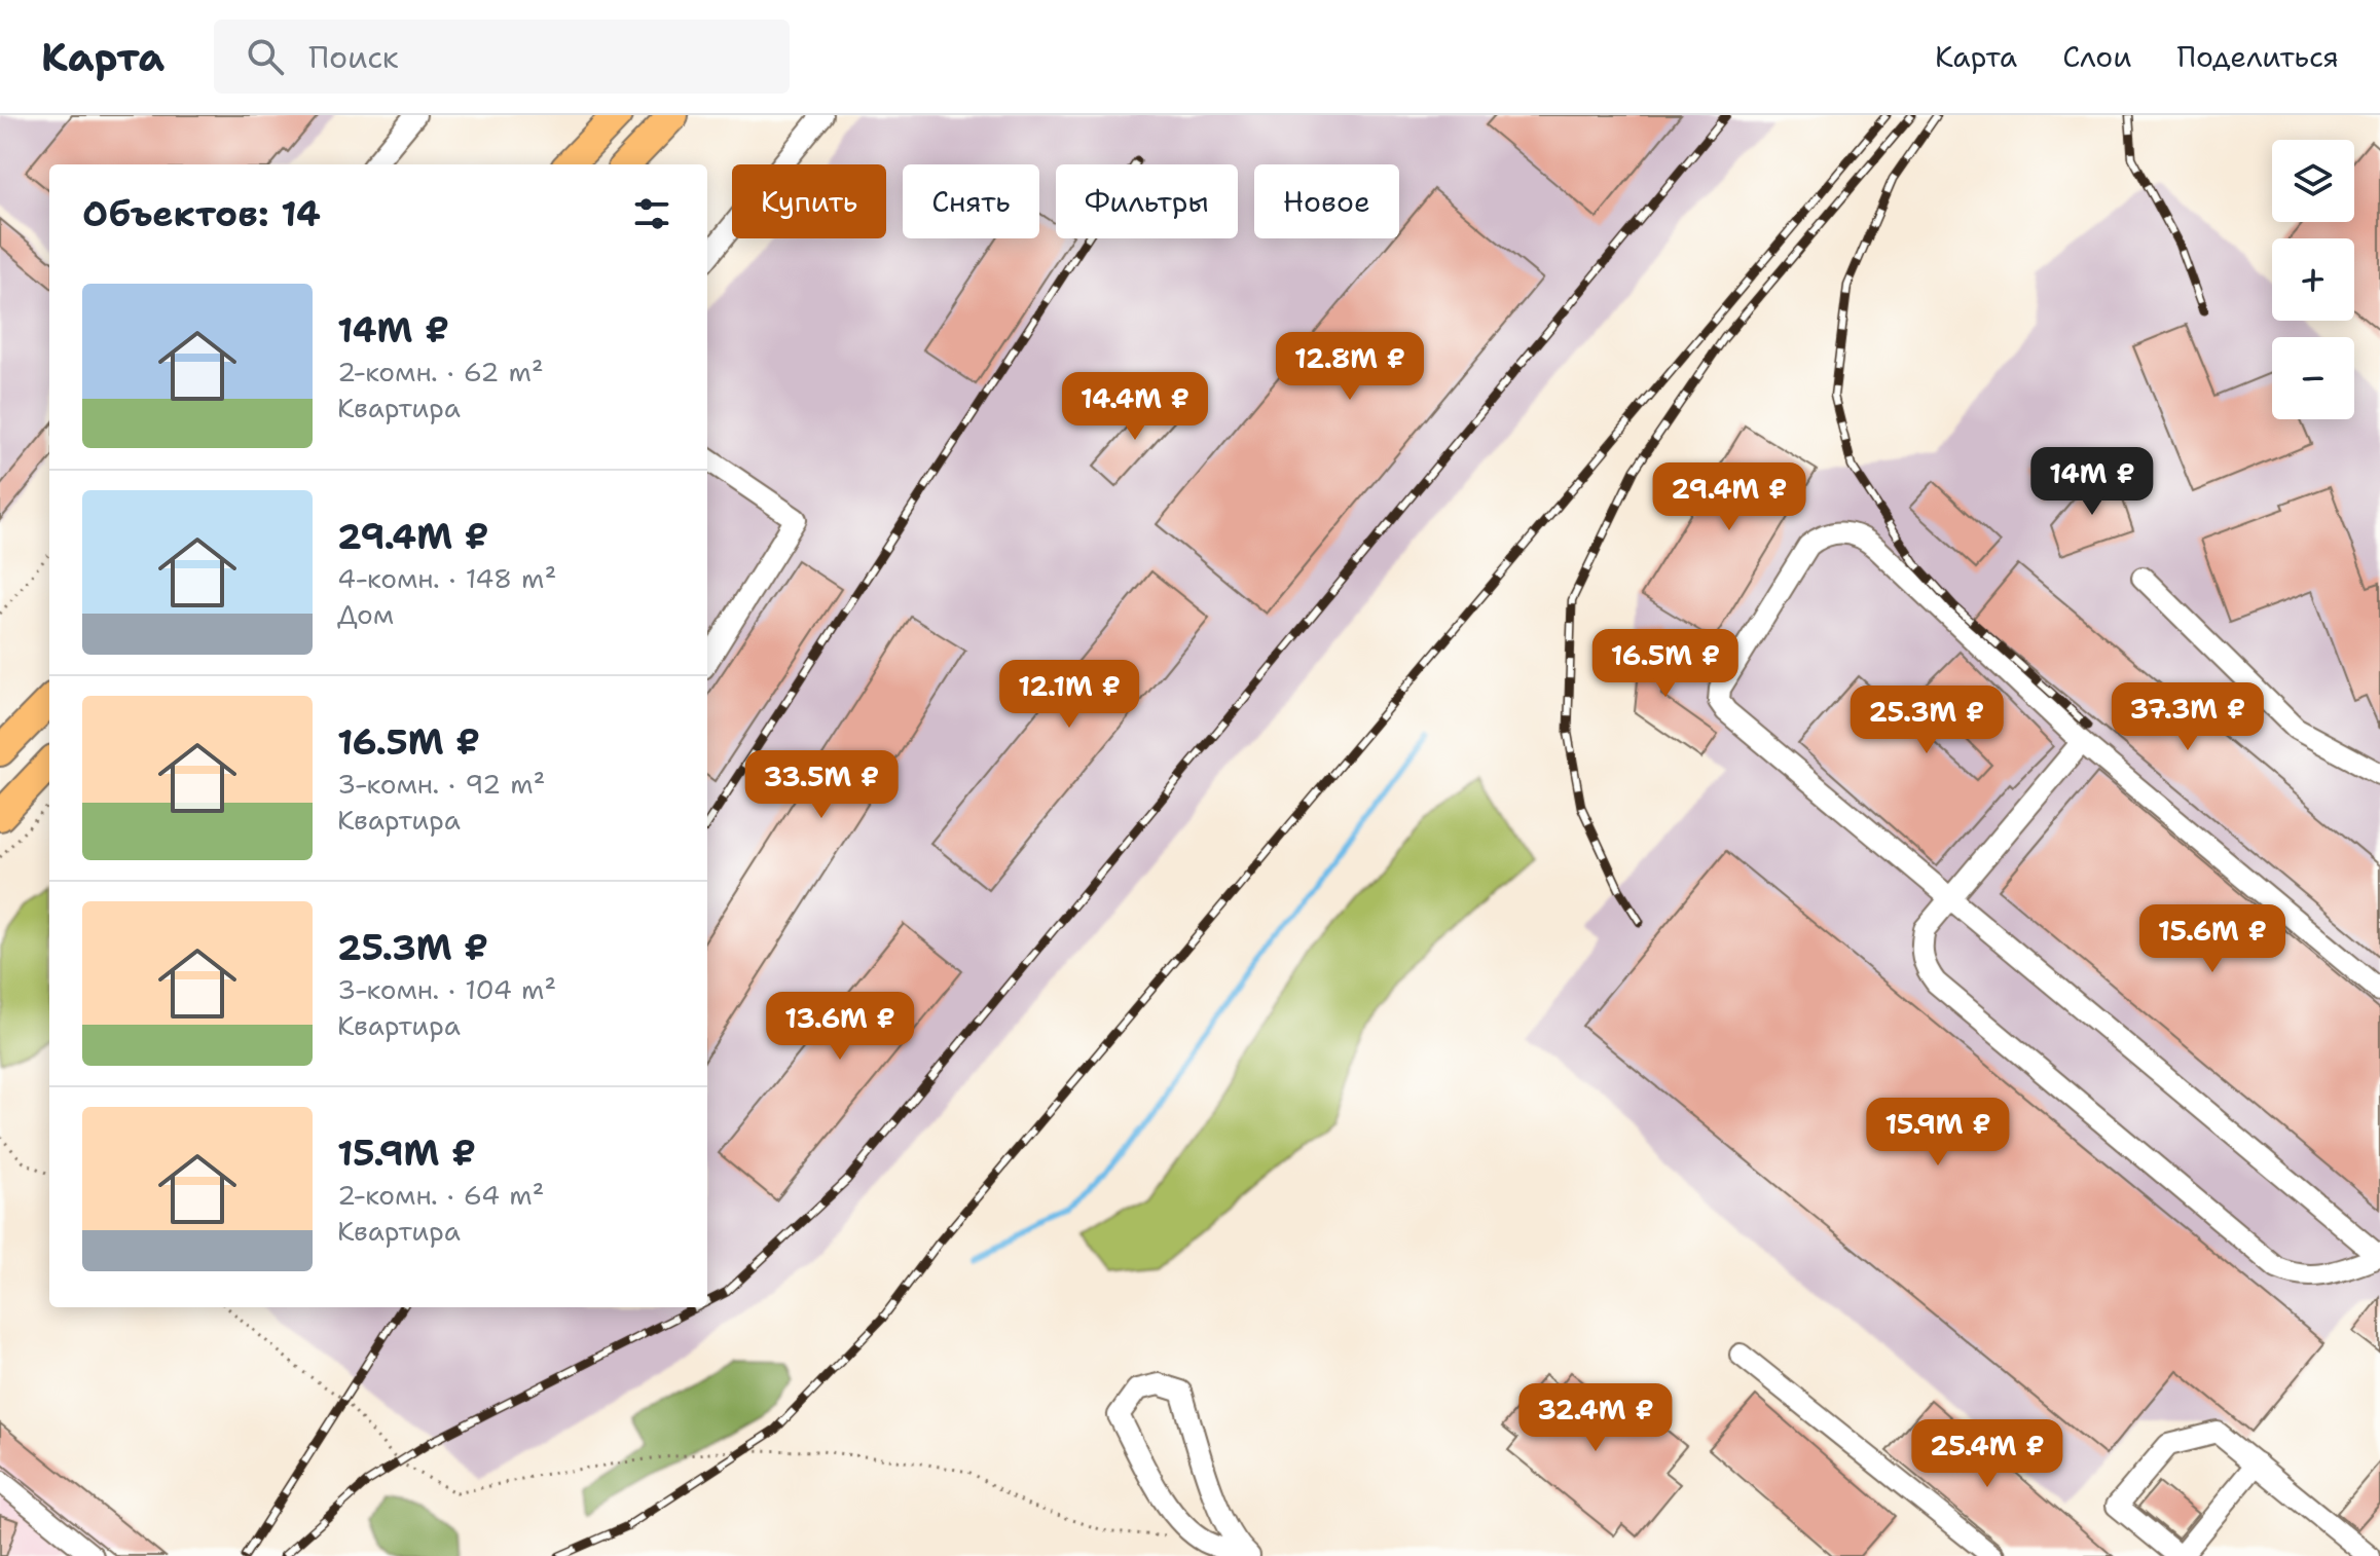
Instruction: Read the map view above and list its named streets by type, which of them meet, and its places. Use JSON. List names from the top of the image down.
{
  "page": {
    "header": "Карта",
    "search": "Поиск",
    "nav": ["Карта", "Слои", "Поделиться"],
    "map_buttons": ["+", "−"],
    "chip": [
      "Купить",
      "Снять",
      "Фильтры",
      "Новое"
    ],
    "heading": "Объектов: 14",
    "list": [
      {
        "name": "14M ₽",
        "note": "2-комн. · 62 m² · Квартира"
      },
      {
        "name": "29.4M ₽",
        "note": "4-комн. · 148 m² · Дом"
      },
      {
        "name": "16.5M ₽",
        "note": "3-комн. · 92 m² · Квартира"
      },
      {
        "name": "25.3M ₽",
        "note": "3-комн. · 104 m² · Квартира"
      },
      {
        "name": "15.9M ₽",
        "note": "2-комн. · 64 m² · Квартира"
      }
    ],
    "price": [
      "12.8M ₽",
      "14.4M ₽",
      "14M ₽",
      "29.4M ₽",
      "16.5M ₽",
      "12.1M ₽",
      "37.3M ₽",
      "25.3M ₽",
      "33.5M ₽",
      "15.6M ₽",
      "13.6M ₽",
      "15.9M ₽",
      "32.4M ₽",
      "25.4M ₽"
    ]
  }
}
